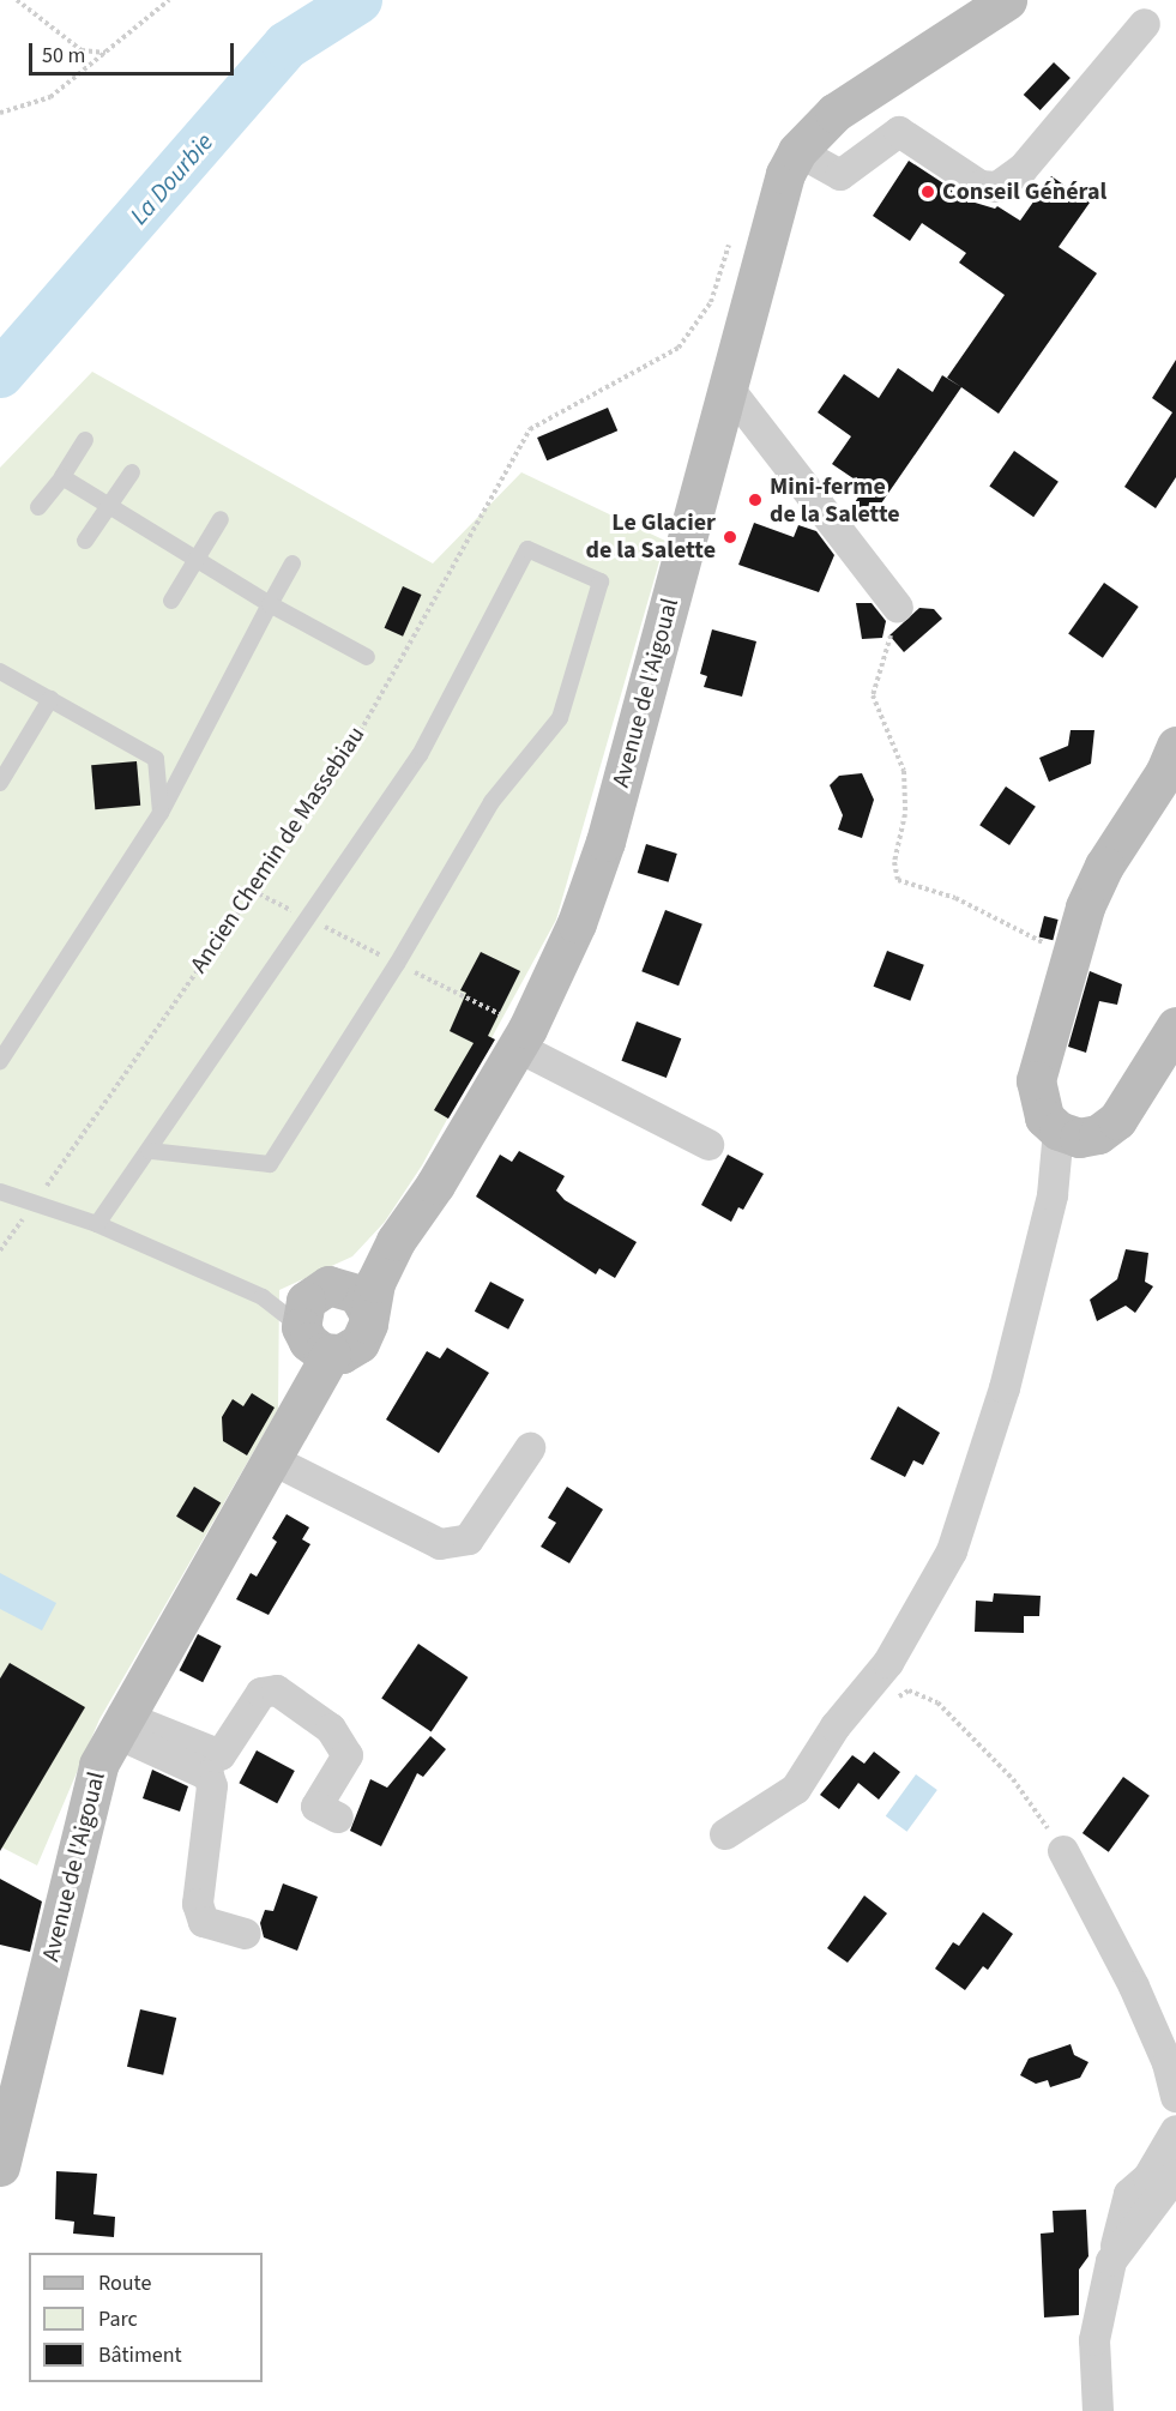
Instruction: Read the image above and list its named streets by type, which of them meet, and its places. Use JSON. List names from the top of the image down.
{
  "streets": {
    "main road": ["Avenue de l'Aigoual"],
    "path": ["Ancien Chemin de Massebiau"]
  },
  "water": ["La Dourbie"],
  "places": ["Conseil Général", "Mini-ferme de la Salette", "Le Glacier de la Salette"],
  "legend": ["Route", "Parc", "Bâtiment"],
  "scale_bar": "50 m"
}
